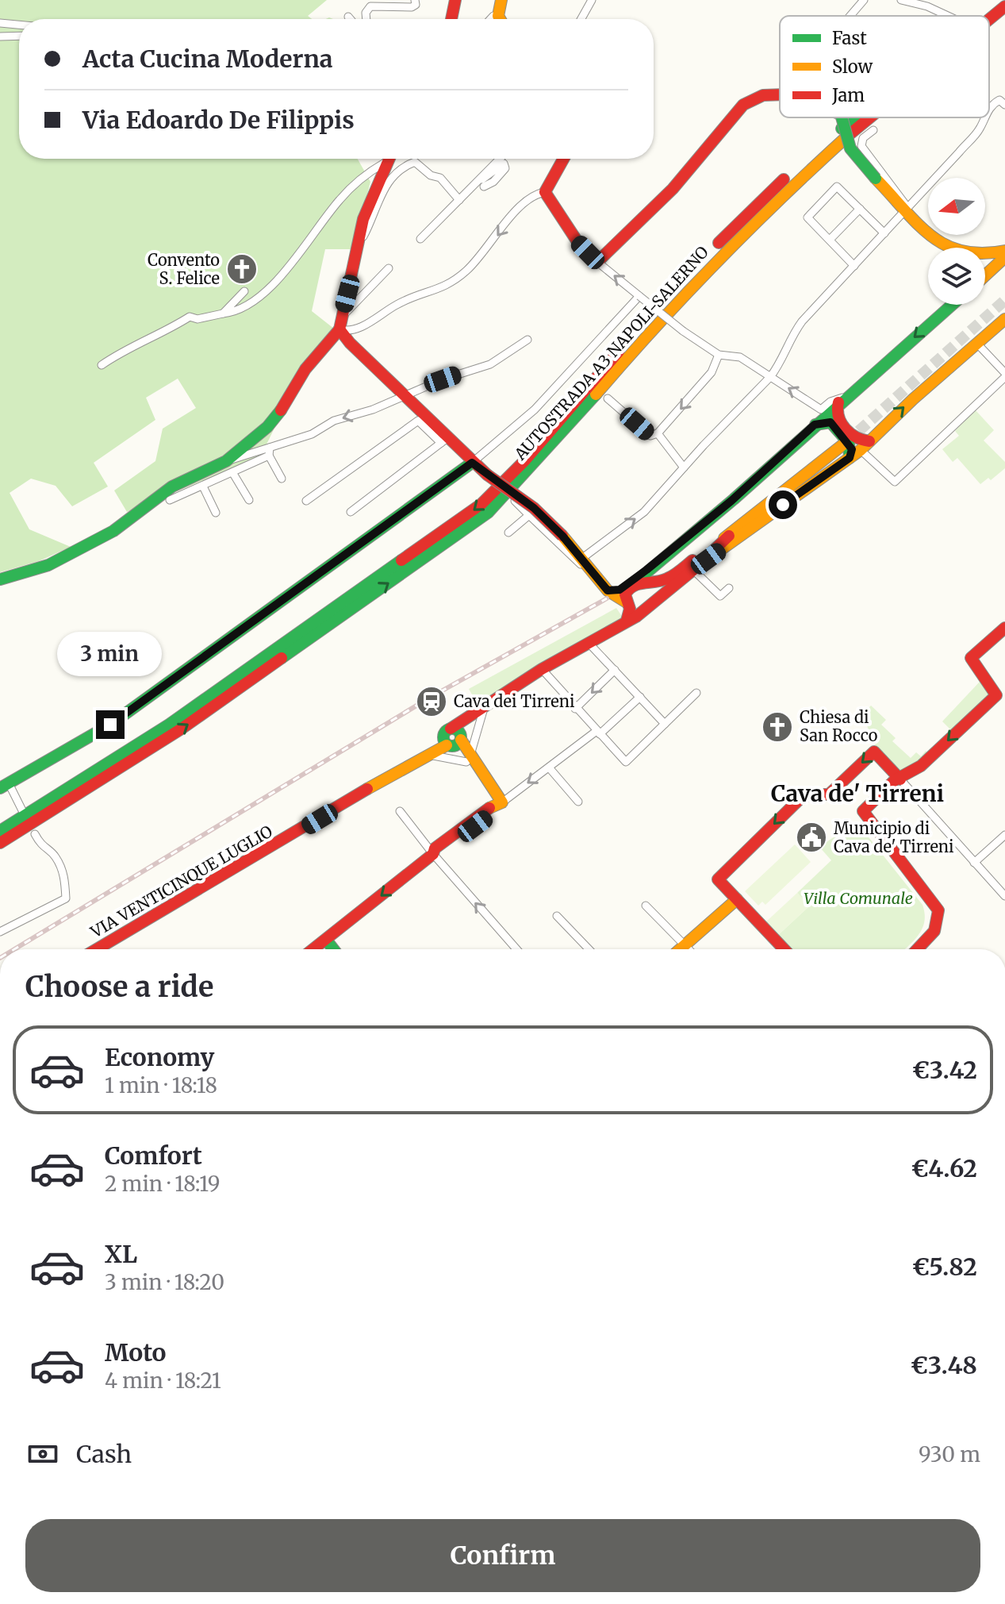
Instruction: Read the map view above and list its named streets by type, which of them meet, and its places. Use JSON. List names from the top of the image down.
{
  "streets": {
    "main road": ["AUTOSTRADA A3 NAPOLI-SALERNO", "VIA VENTICINQUE LUGLIO"]
  },
  "districts": ["Cava de' Tirreni"],
  "parks": ["Villa Comunale"],
  "places": {
    "church": ["Convento S. Felice", "Chiesa di San Rocco"],
    "station": ["Cava dei Tirreni"],
    "public building": ["Municipio di Cava de' Tirreni"]
  },
  "legend": ["Fast", "Slow", "Jam"],
  "north": "left",
  "page": {
    "banner": ["Acta Cucina Moderna", "Via Edoardo De Filippis"],
    "bubble": "3 min",
    "heading": "Choose a ride",
    "list": [
      {
        "name": "Economy",
        "note": "1 min · 18:18",
        "value": "€3.42"
      },
      {
        "name": "Comfort",
        "note": "2 min · 18:19",
        "value": "€4.62"
      },
      {
        "name": "XL",
        "note": "3 min · 18:20",
        "value": "€5.82"
      },
      {
        "name": "Moto",
        "note": "4 min · 18:21",
        "value": "€3.48"
      }
    ],
    "pay": ["Cash", "930 m"],
    "buttons": "Confirm"
  }
}
